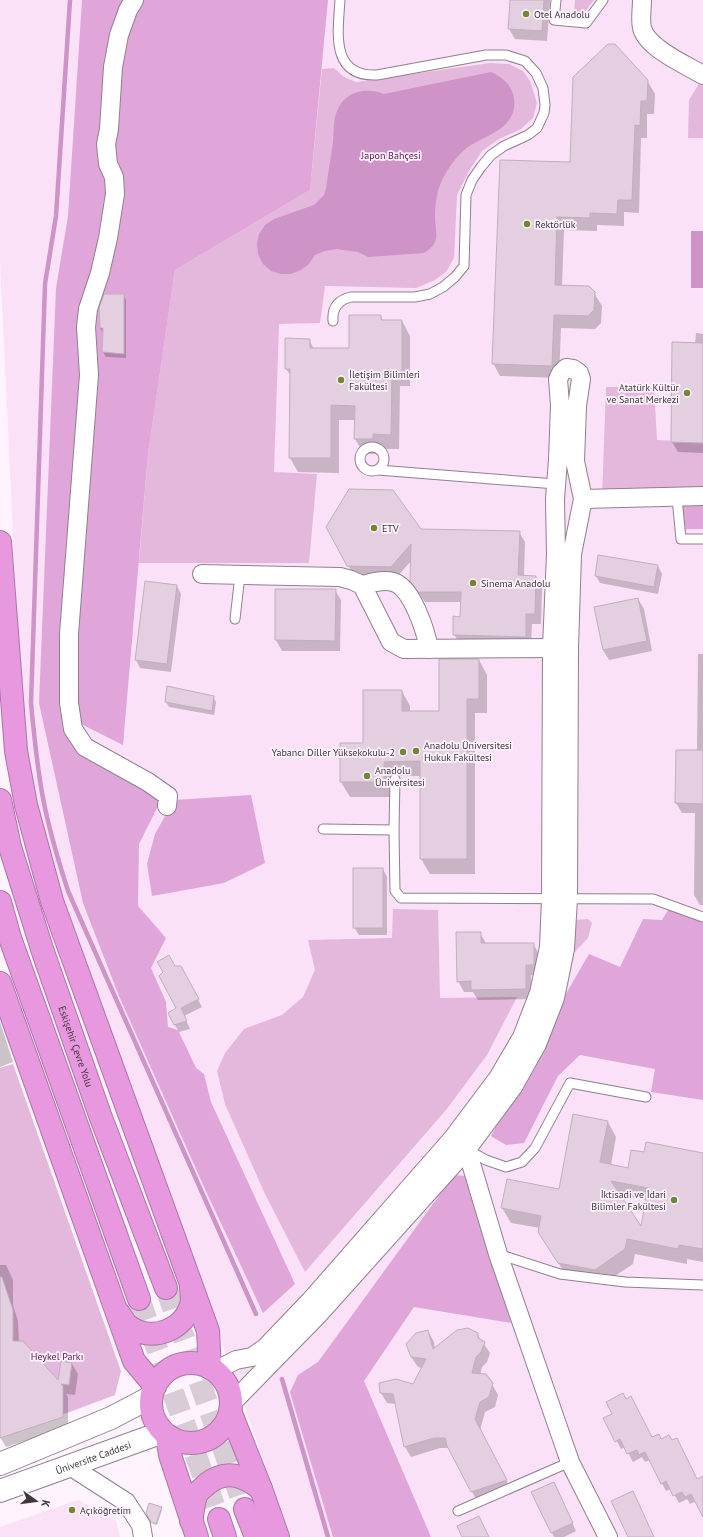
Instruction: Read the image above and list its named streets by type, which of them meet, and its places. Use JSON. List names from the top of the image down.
{
  "streets": {
    "highway": ["Eskişehir Çevre Yolu"],
    "main road": ["Üniversite Caddesi"]
  },
  "parks": ["Japon Bahçesi", "Heykel Parkı"],
  "places": [
    "Otel Anadolu",
    "Rektörlük",
    "İletişim Bilimleri Fakültesi",
    "Atatürk Kültür ve Sanat Merkezi",
    "ETV",
    "Sinema Anadolu",
    "Anadolu Üniversitesi Hukuk Fakültesi",
    "Yabancı Diller Yüksekokulu-2",
    "Anadolu Üniversitesi",
    "İktisadi ve İdari Bilimler Fakültesi",
    "Açıköğretim"
  ],
  "north": "right"
}
